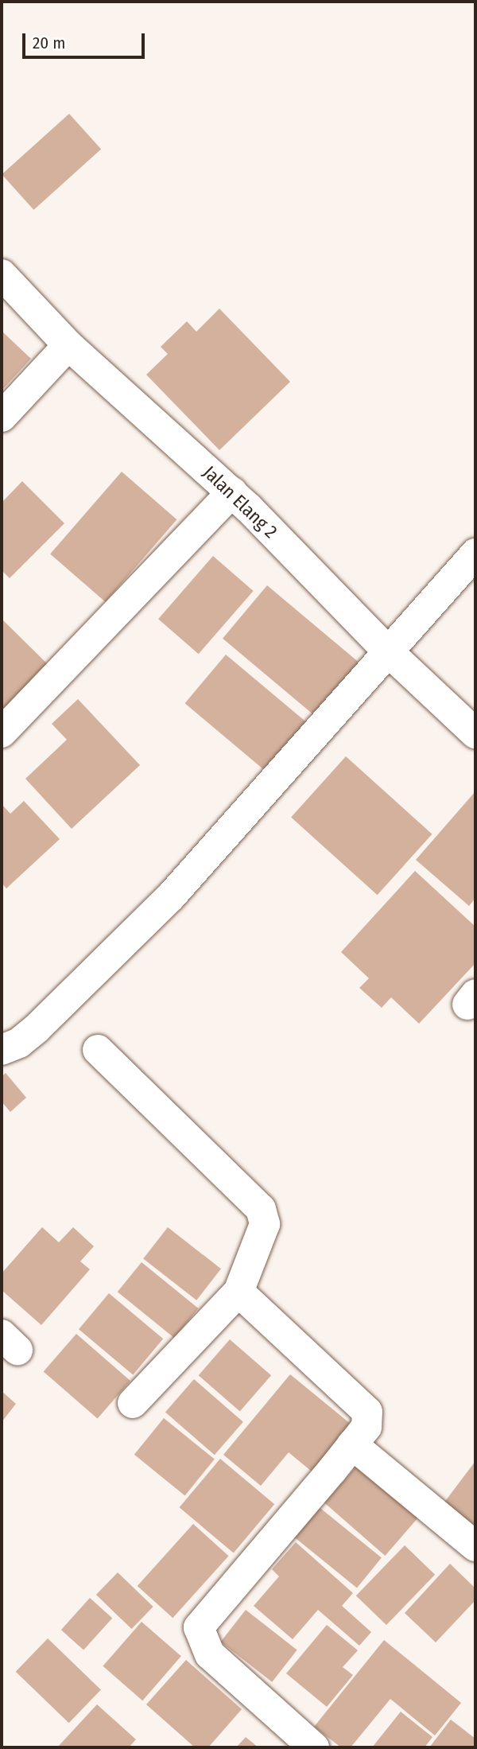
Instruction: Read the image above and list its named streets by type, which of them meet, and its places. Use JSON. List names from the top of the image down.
{
  "streets": {
    "street": ["Jalan Elang 2"]
  },
  "scale_bar": "20 m"
}
